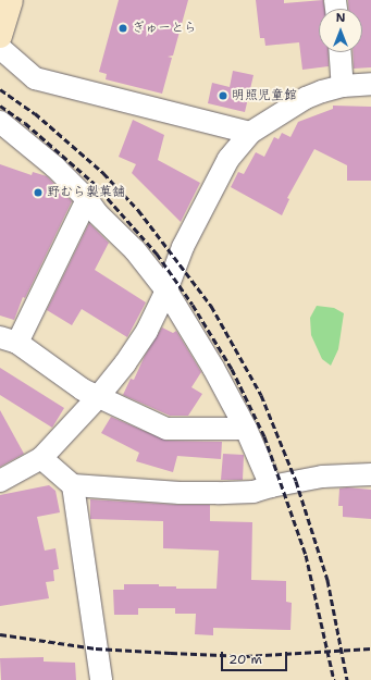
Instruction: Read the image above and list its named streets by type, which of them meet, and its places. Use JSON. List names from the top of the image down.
{
  "places": ["ぎゅーとら", "明照児童館", "野むら製菓舗"],
  "scale_bar": "20 m",
  "north": "top"
}
